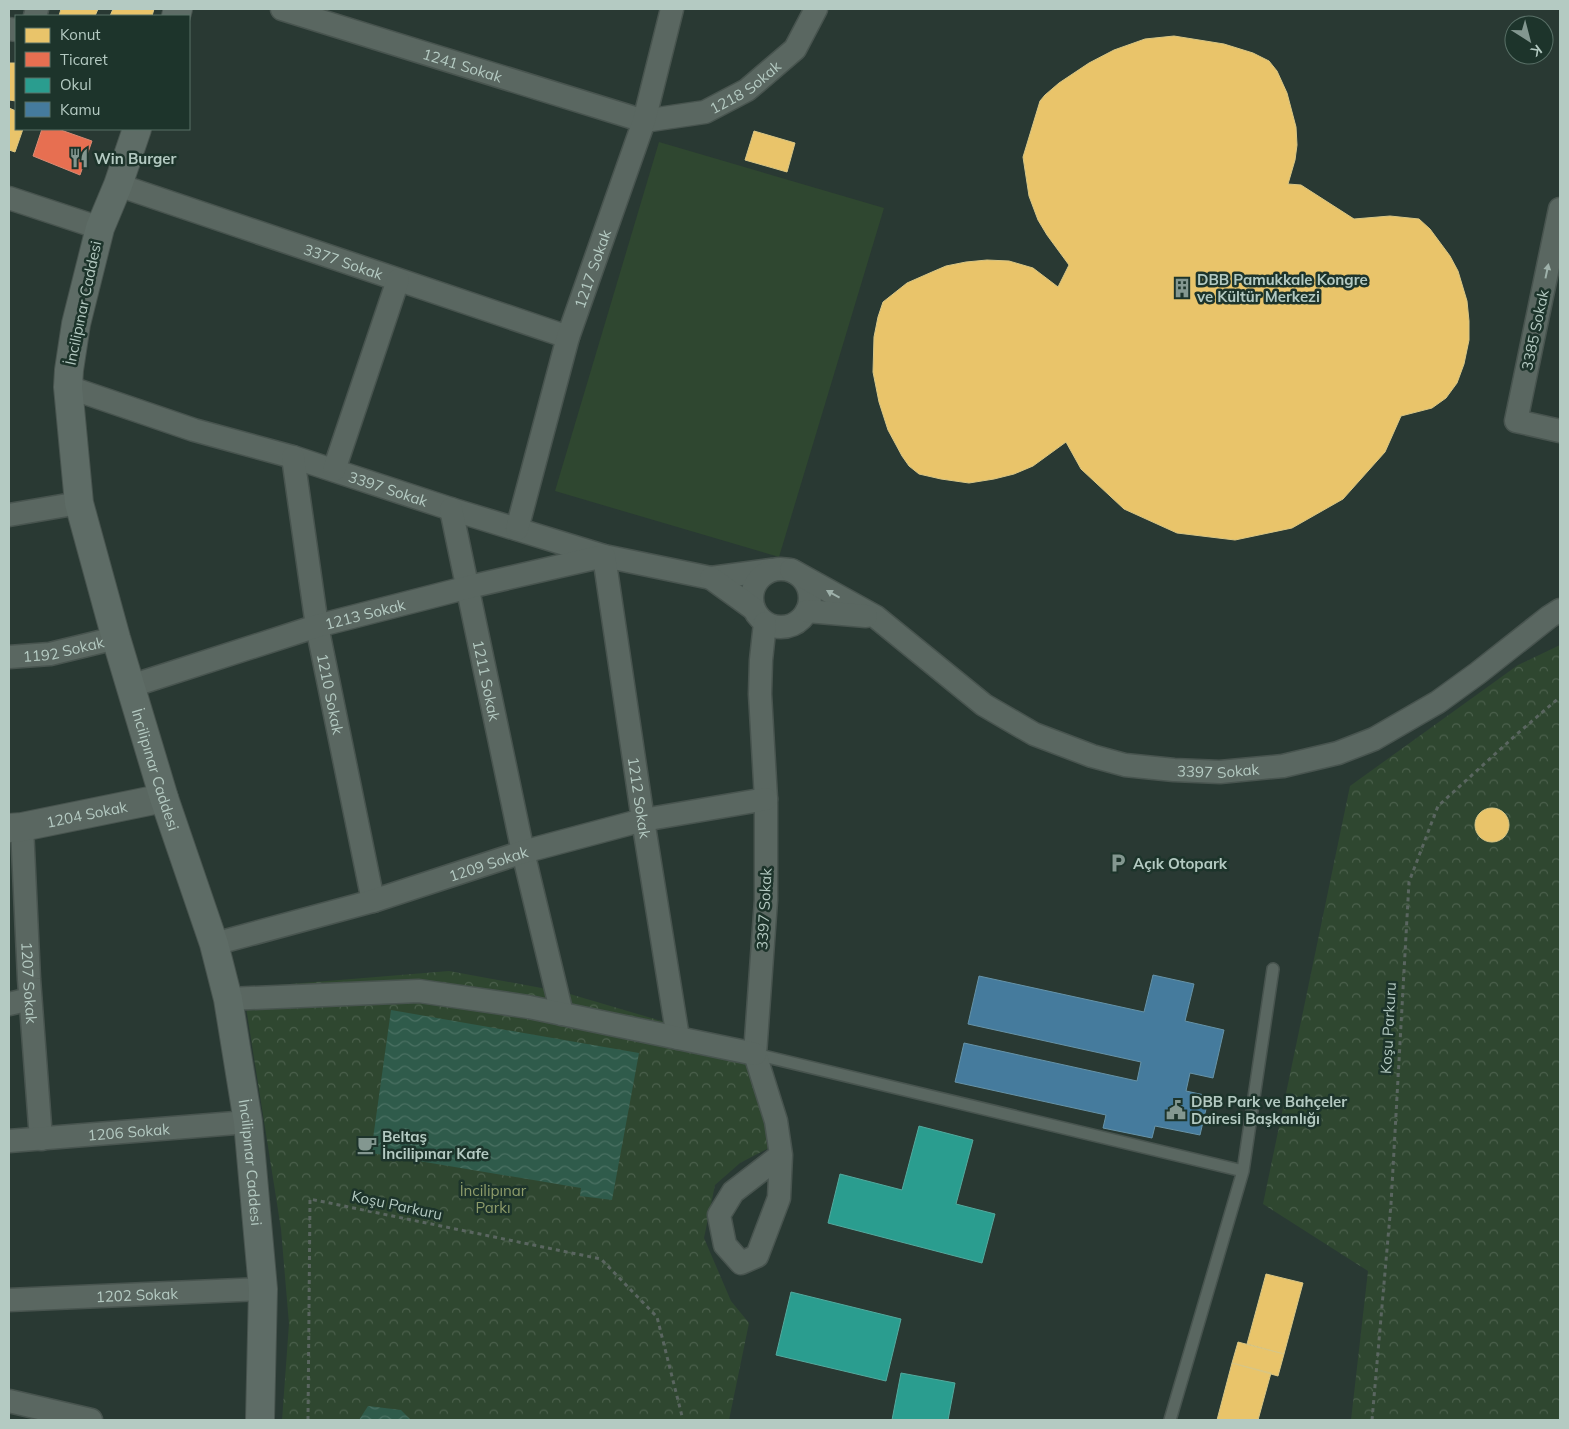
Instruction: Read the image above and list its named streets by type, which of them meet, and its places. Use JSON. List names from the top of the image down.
{
  "streets": {
    "main road": ["İncilipınar Caddesi"],
    "street": [
      "1241 Sokak",
      "1218 Sokak",
      "3377 Sokak",
      "1217 Sokak",
      "3385 Sokak",
      "3397 Sokak",
      "1213 Sokak",
      "1192 Sokak",
      "1211 Sokak",
      "1210 Sokak",
      "1212 Sokak",
      "1204 Sokak",
      "1209 Sokak",
      "1207 Sokak",
      "1206 Sokak",
      "1202 Sokak"
    ],
    "path": ["Koşu Parkuru"]
  },
  "crossings": [
    ["1241 Sokak", "1218 Sokak"],
    ["1241 Sokak", "1217 Sokak"],
    ["1218 Sokak", "1217 Sokak"],
    ["3377 Sokak", "1217 Sokak"],
    ["3377 Sokak", "İncilipınar Caddesi"],
    ["1217 Sokak", "3397 Sokak"],
    ["İncilipınar Caddesi", "3397 Sokak"],
    ["İncilipınar Caddesi", "1213 Sokak"],
    ["İncilipınar Caddesi", "1192 Sokak"],
    ["İncilipınar Caddesi", "1204 Sokak"],
    ["İncilipınar Caddesi", "1209 Sokak"],
    ["İncilipınar Caddesi", "1206 Sokak"],
    ["İncilipınar Caddesi", "1202 Sokak"],
    ["3397 Sokak", "1213 Sokak"],
    ["3397 Sokak", "1211 Sokak"],
    ["3397 Sokak", "1210 Sokak"],
    ["3397 Sokak", "1212 Sokak"],
    ["3397 Sokak", "1209 Sokak"],
    ["1213 Sokak", "1211 Sokak"],
    ["1213 Sokak", "1210 Sokak"],
    ["1213 Sokak", "1212 Sokak"],
    ["1211 Sokak", "1209 Sokak"],
    ["1210 Sokak", "1209 Sokak"],
    ["1212 Sokak", "1209 Sokak"],
    ["1204 Sokak", "1207 Sokak"],
    ["1207 Sokak", "1206 Sokak"]
  ],
  "one_way": ["3385 Sokak"],
  "parks": ["İncilipınar Parkı"],
  "places": {
    "restaurant": ["Win Burger"],
    "building": ["DBB Pamukkale Kongre ve Kültür Merkezi"],
    "parking": ["Açık Otopark"],
    "public building": ["DBB Park ve Bahçeler Dairesi Başkanlığı"],
    "cafe": ["Beltaş İncilipınar Kafe"]
  },
  "legend": [
    "Konut",
    "Ticaret",
    "Okul",
    "Kamu"
  ],
  "north": "bottom right"
}
